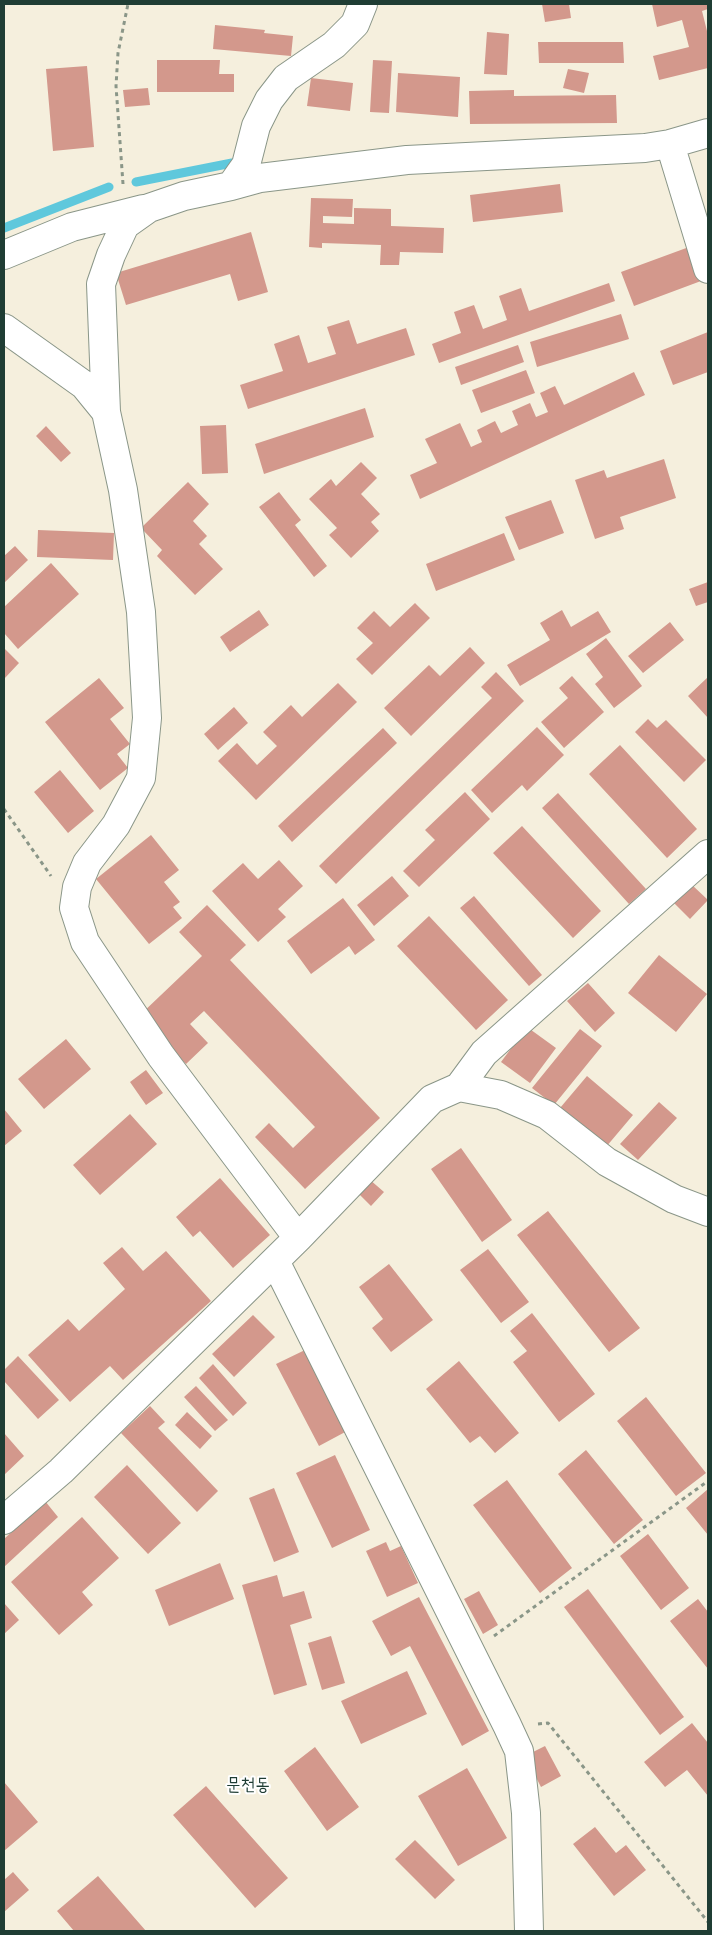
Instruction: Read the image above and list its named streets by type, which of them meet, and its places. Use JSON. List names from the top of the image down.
{
  "districts": ["문천동"]
}
